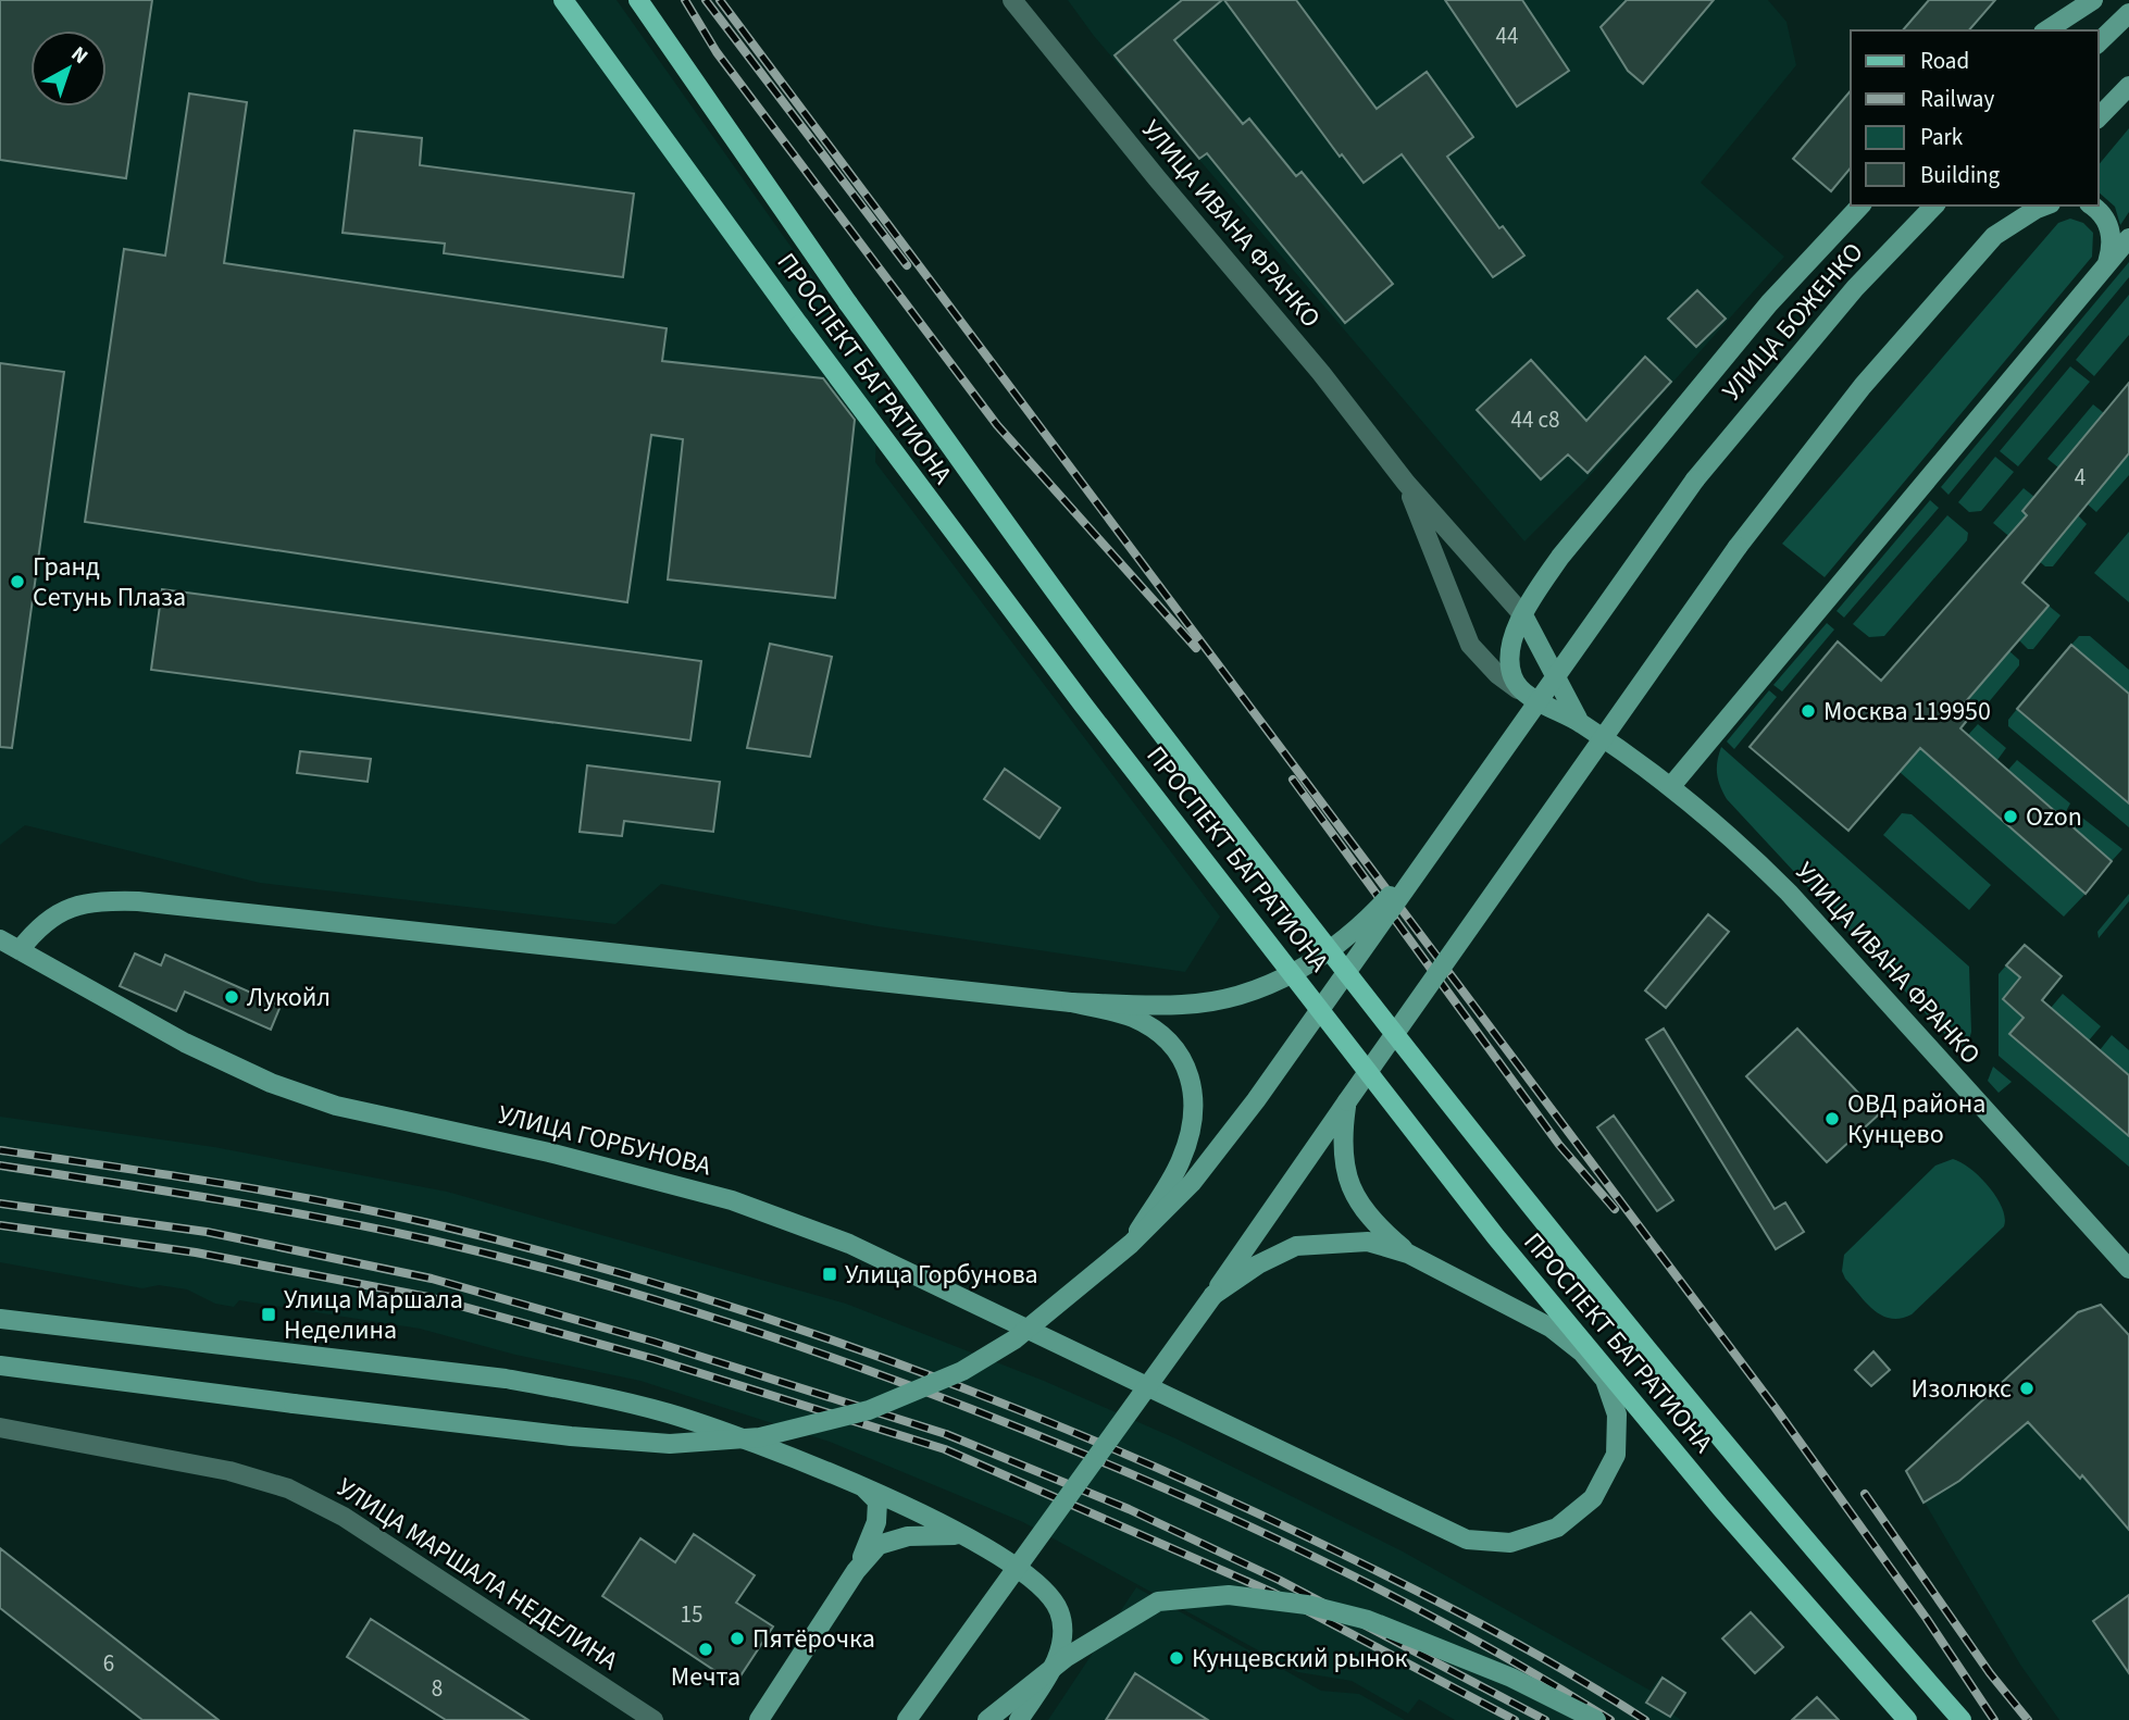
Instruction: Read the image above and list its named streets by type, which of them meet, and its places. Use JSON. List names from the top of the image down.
{
  "streets": {
    "main road": ["ПРОСПЕКТ БАГРАТИОНА"],
    "street": [
      "УЛИЦА ИВАНА ФРАНКО",
      "УЛИЦА БОЖЕНКО",
      "УЛИЦА ГОРБУНОВА",
      "УЛИЦА МАРШАЛА НЕДЕЛИНА"
    ]
  },
  "places": {
    "other": [
      "Гранд Сетунь Плаза",
      "Москва 119950",
      "Ozon",
      "Лукойл",
      "ОВД района Кунцево",
      "Изолюкс",
      "Пятёрочка",
      "Мечта",
      "Кунцевский рынок"
    ],
    "transit": ["Улица Горбунова", "Улица Маршала Неделина"]
  },
  "house_numbers": [
    "44",
    "44 с8",
    "4",
    "15",
    "6",
    "8"
  ],
  "legend": [
    "Road",
    "Railway",
    "Park",
    "Building"
  ],
  "north": "top right"
}
